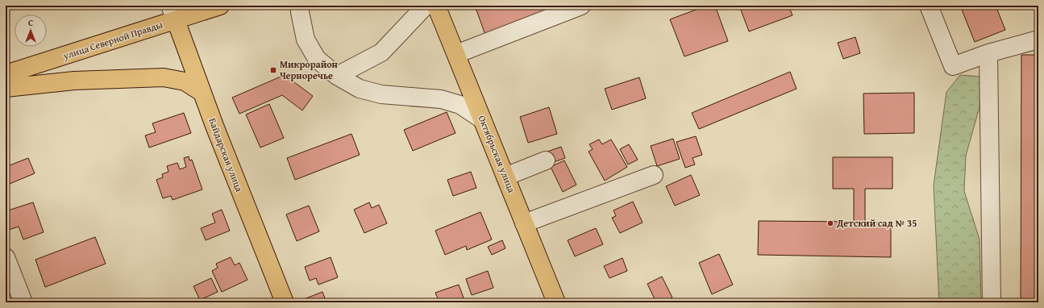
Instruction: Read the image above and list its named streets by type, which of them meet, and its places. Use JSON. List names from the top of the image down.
{
  "streets": {
    "highway": ["улица Северной Правды", "Октябрьская улица", "Байдарская улица"]
  },
  "crossings": [
    ["улица Северной Правды", "Байдарская улица"]
  ],
  "places": {
    "transit": ["Микрорайон Черноречье"],
    "other": ["Детский сад № 35"]
  },
  "north": "top"
}
